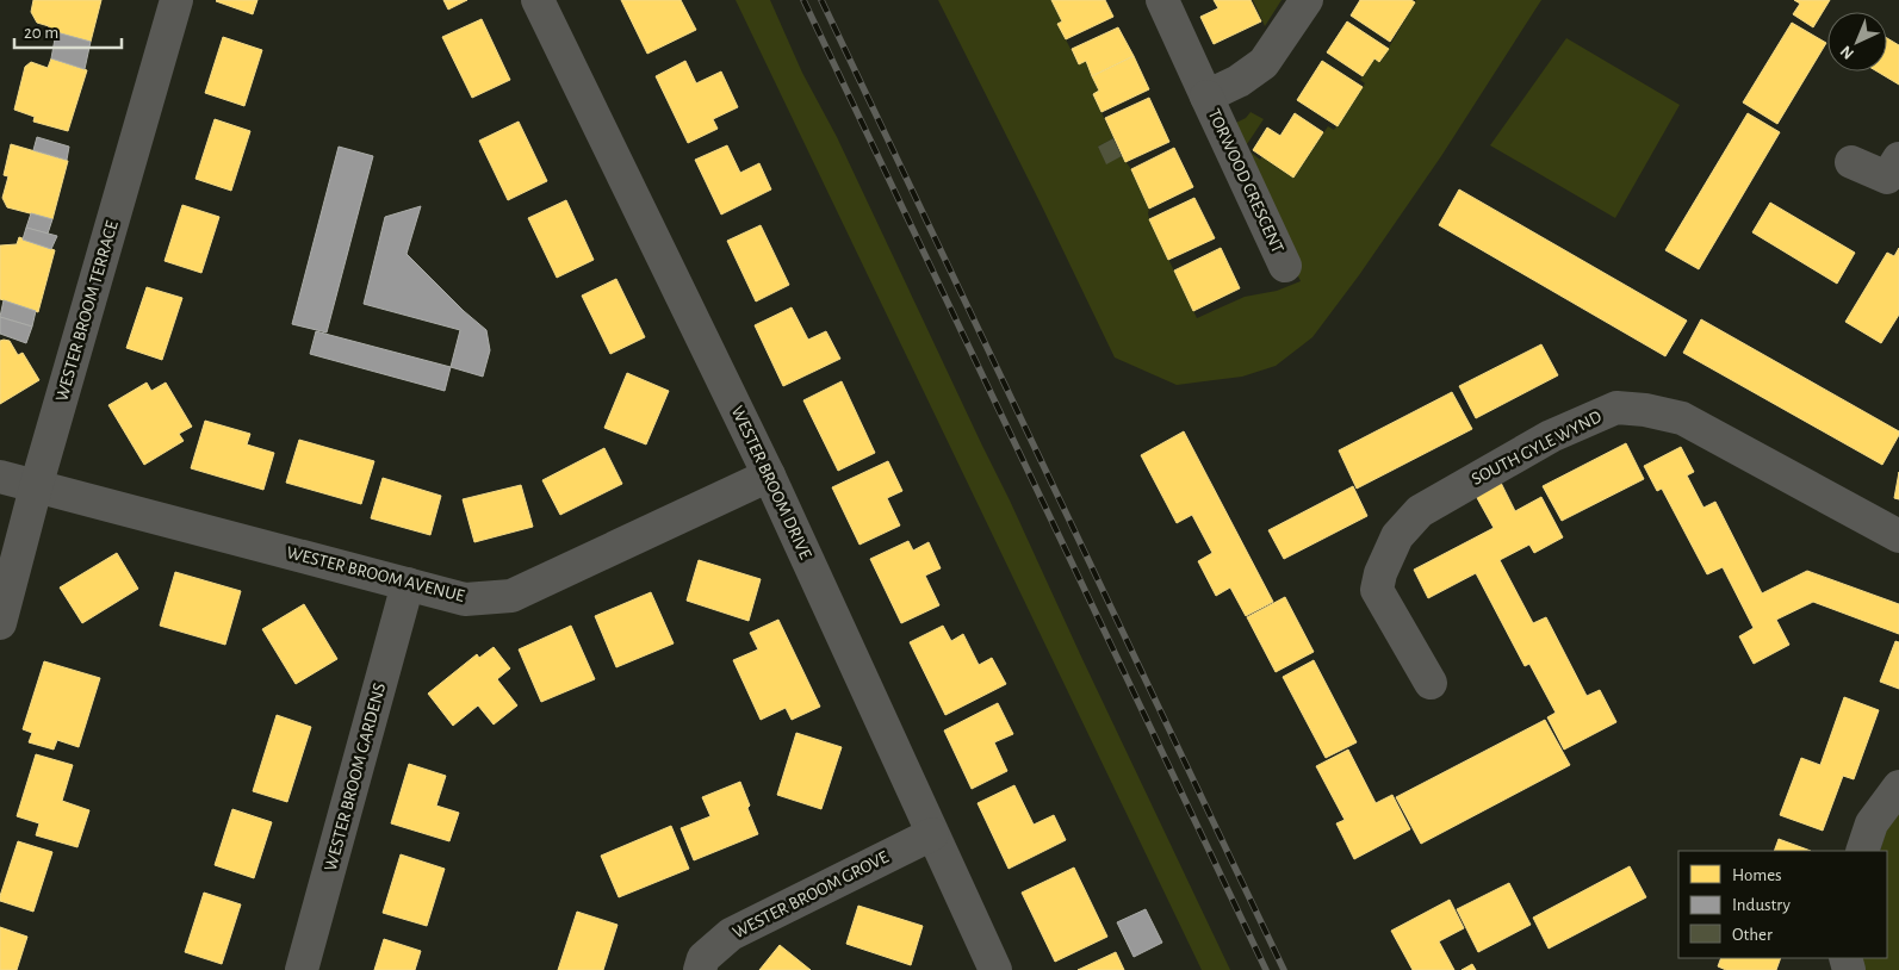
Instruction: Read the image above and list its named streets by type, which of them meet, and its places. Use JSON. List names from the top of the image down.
{
  "streets": {
    "street": [
      "TORWOOD CRESCENT",
      "WESTER BROOM TERRACE",
      "SOUTH GYLE WYND",
      "WESTER BROOM DRIVE",
      "WESTER BROOM AVENUE",
      "WESTER BROOM GARDENS",
      "WESTER BROOM GROVE"
    ]
  },
  "crossings": [
    ["WESTER BROOM TERRACE", "WESTER BROOM AVENUE"],
    ["WESTER BROOM DRIVE", "WESTER BROOM AVENUE"],
    ["WESTER BROOM DRIVE", "WESTER BROOM GROVE"],
    ["WESTER BROOM AVENUE", "WESTER BROOM GARDENS"]
  ],
  "legend": ["Homes", "Industry", "Other"],
  "scale_bar": "20 m",
  "north": "bottom left"
}
